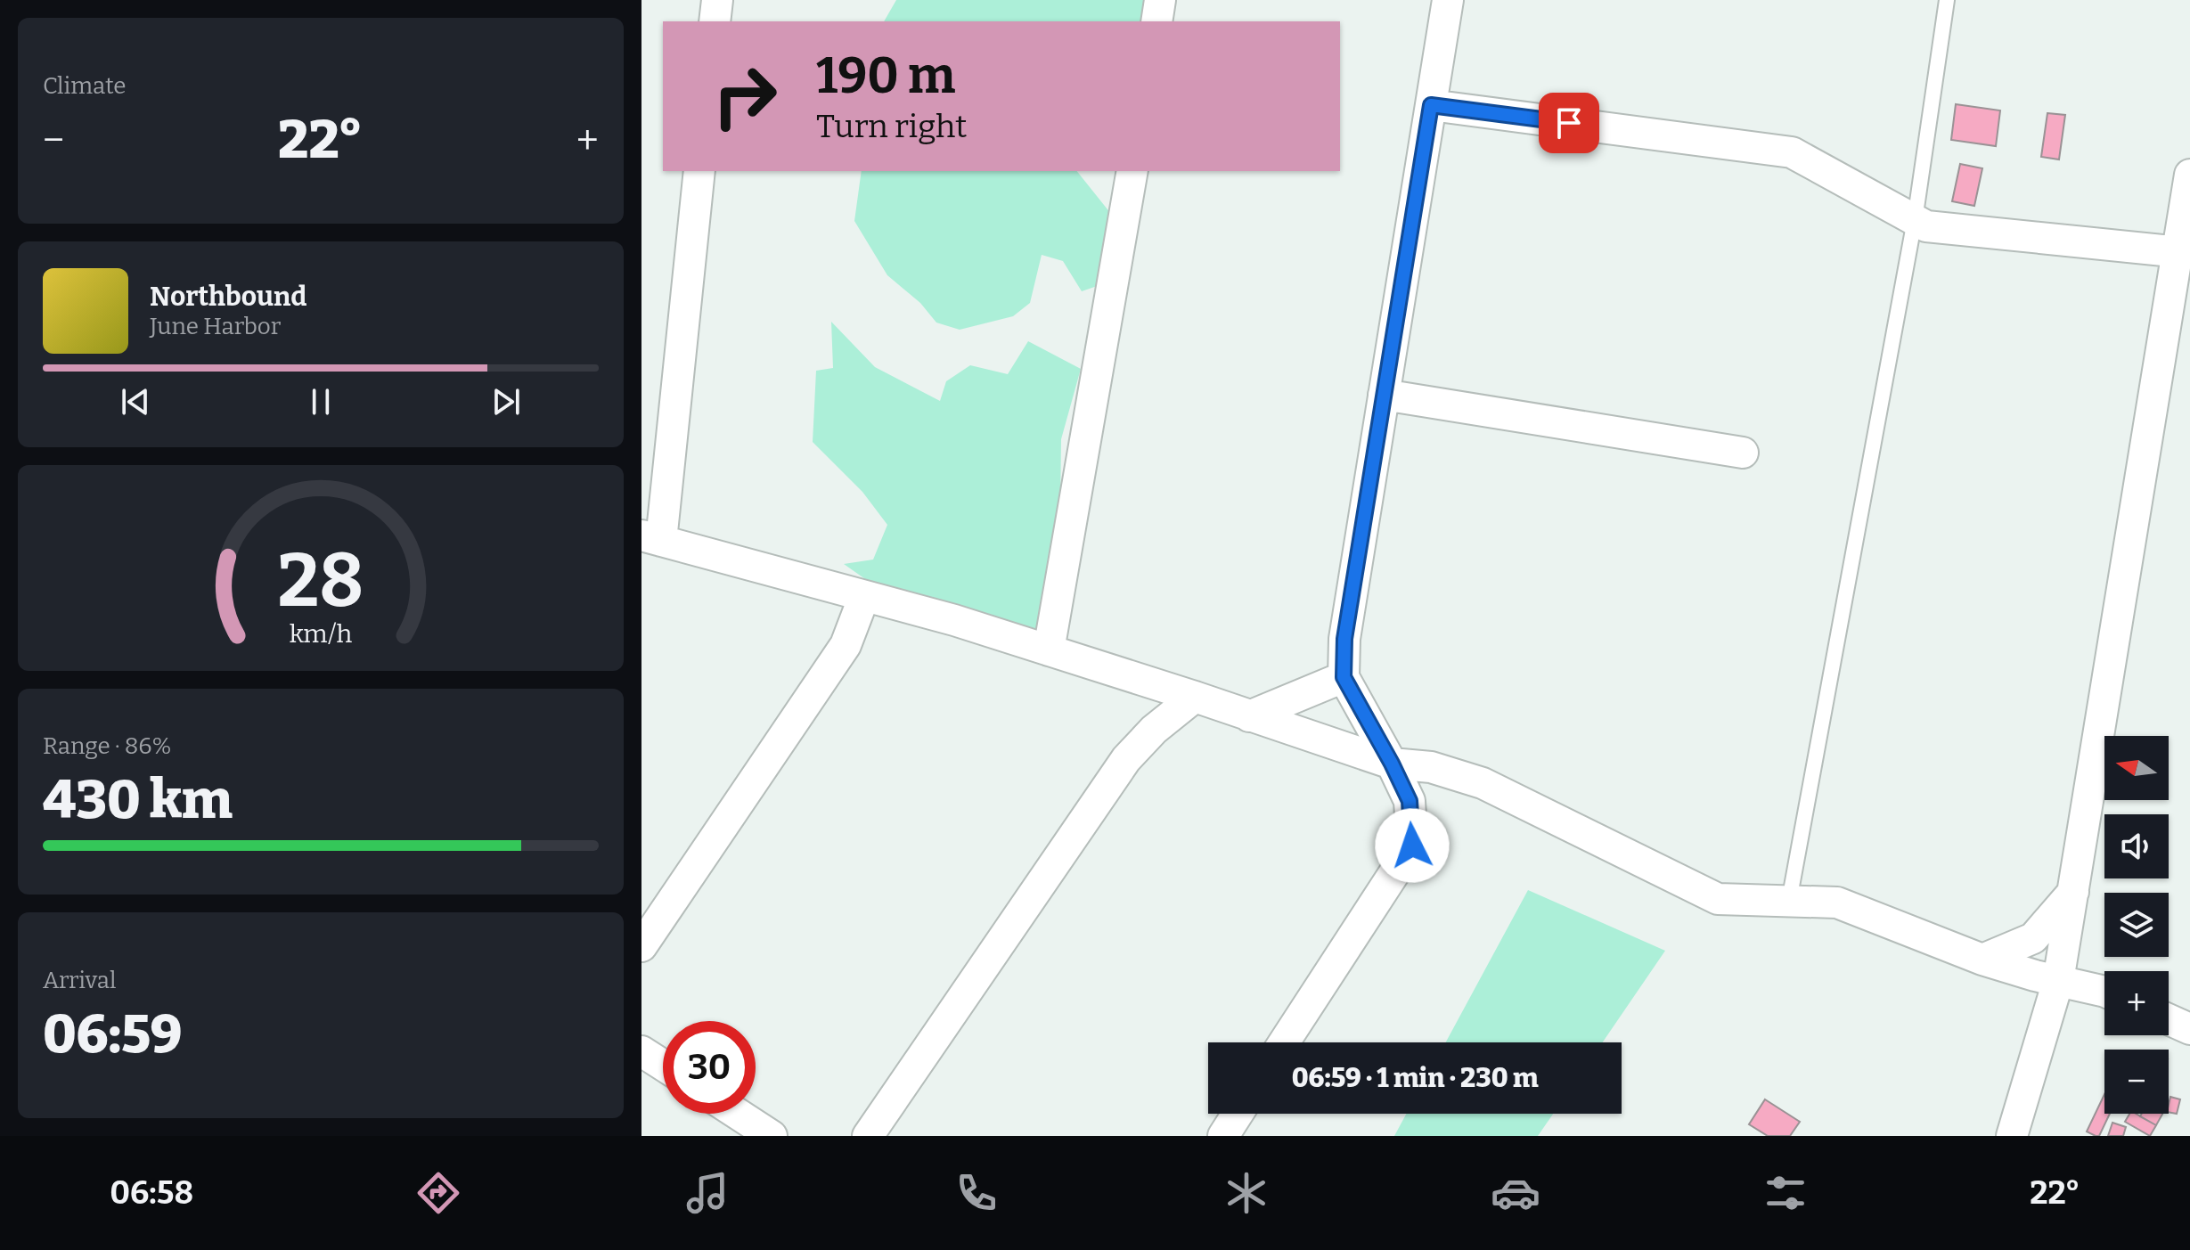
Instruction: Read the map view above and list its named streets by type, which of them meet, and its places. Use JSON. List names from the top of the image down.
{
  "north": "left",
  "page": {
    "tile": [
      "Climate",
      ["Range · 86%", "430 km"],
      ["Arrival", "06:59"]
    ],
    "turn": ["190 m", "Turn right"],
    "heat": ["−", "22°", "+"],
    "song": ["Northbound", "June Harbor"],
    "map_buttons": ["+", "−"],
    "limit": "30",
    "trip": "06:59 · 1 min · 230 m",
    "tabs": ["06:58", "22°"],
    "gauge": ["28", "km/h"]
  }
}
